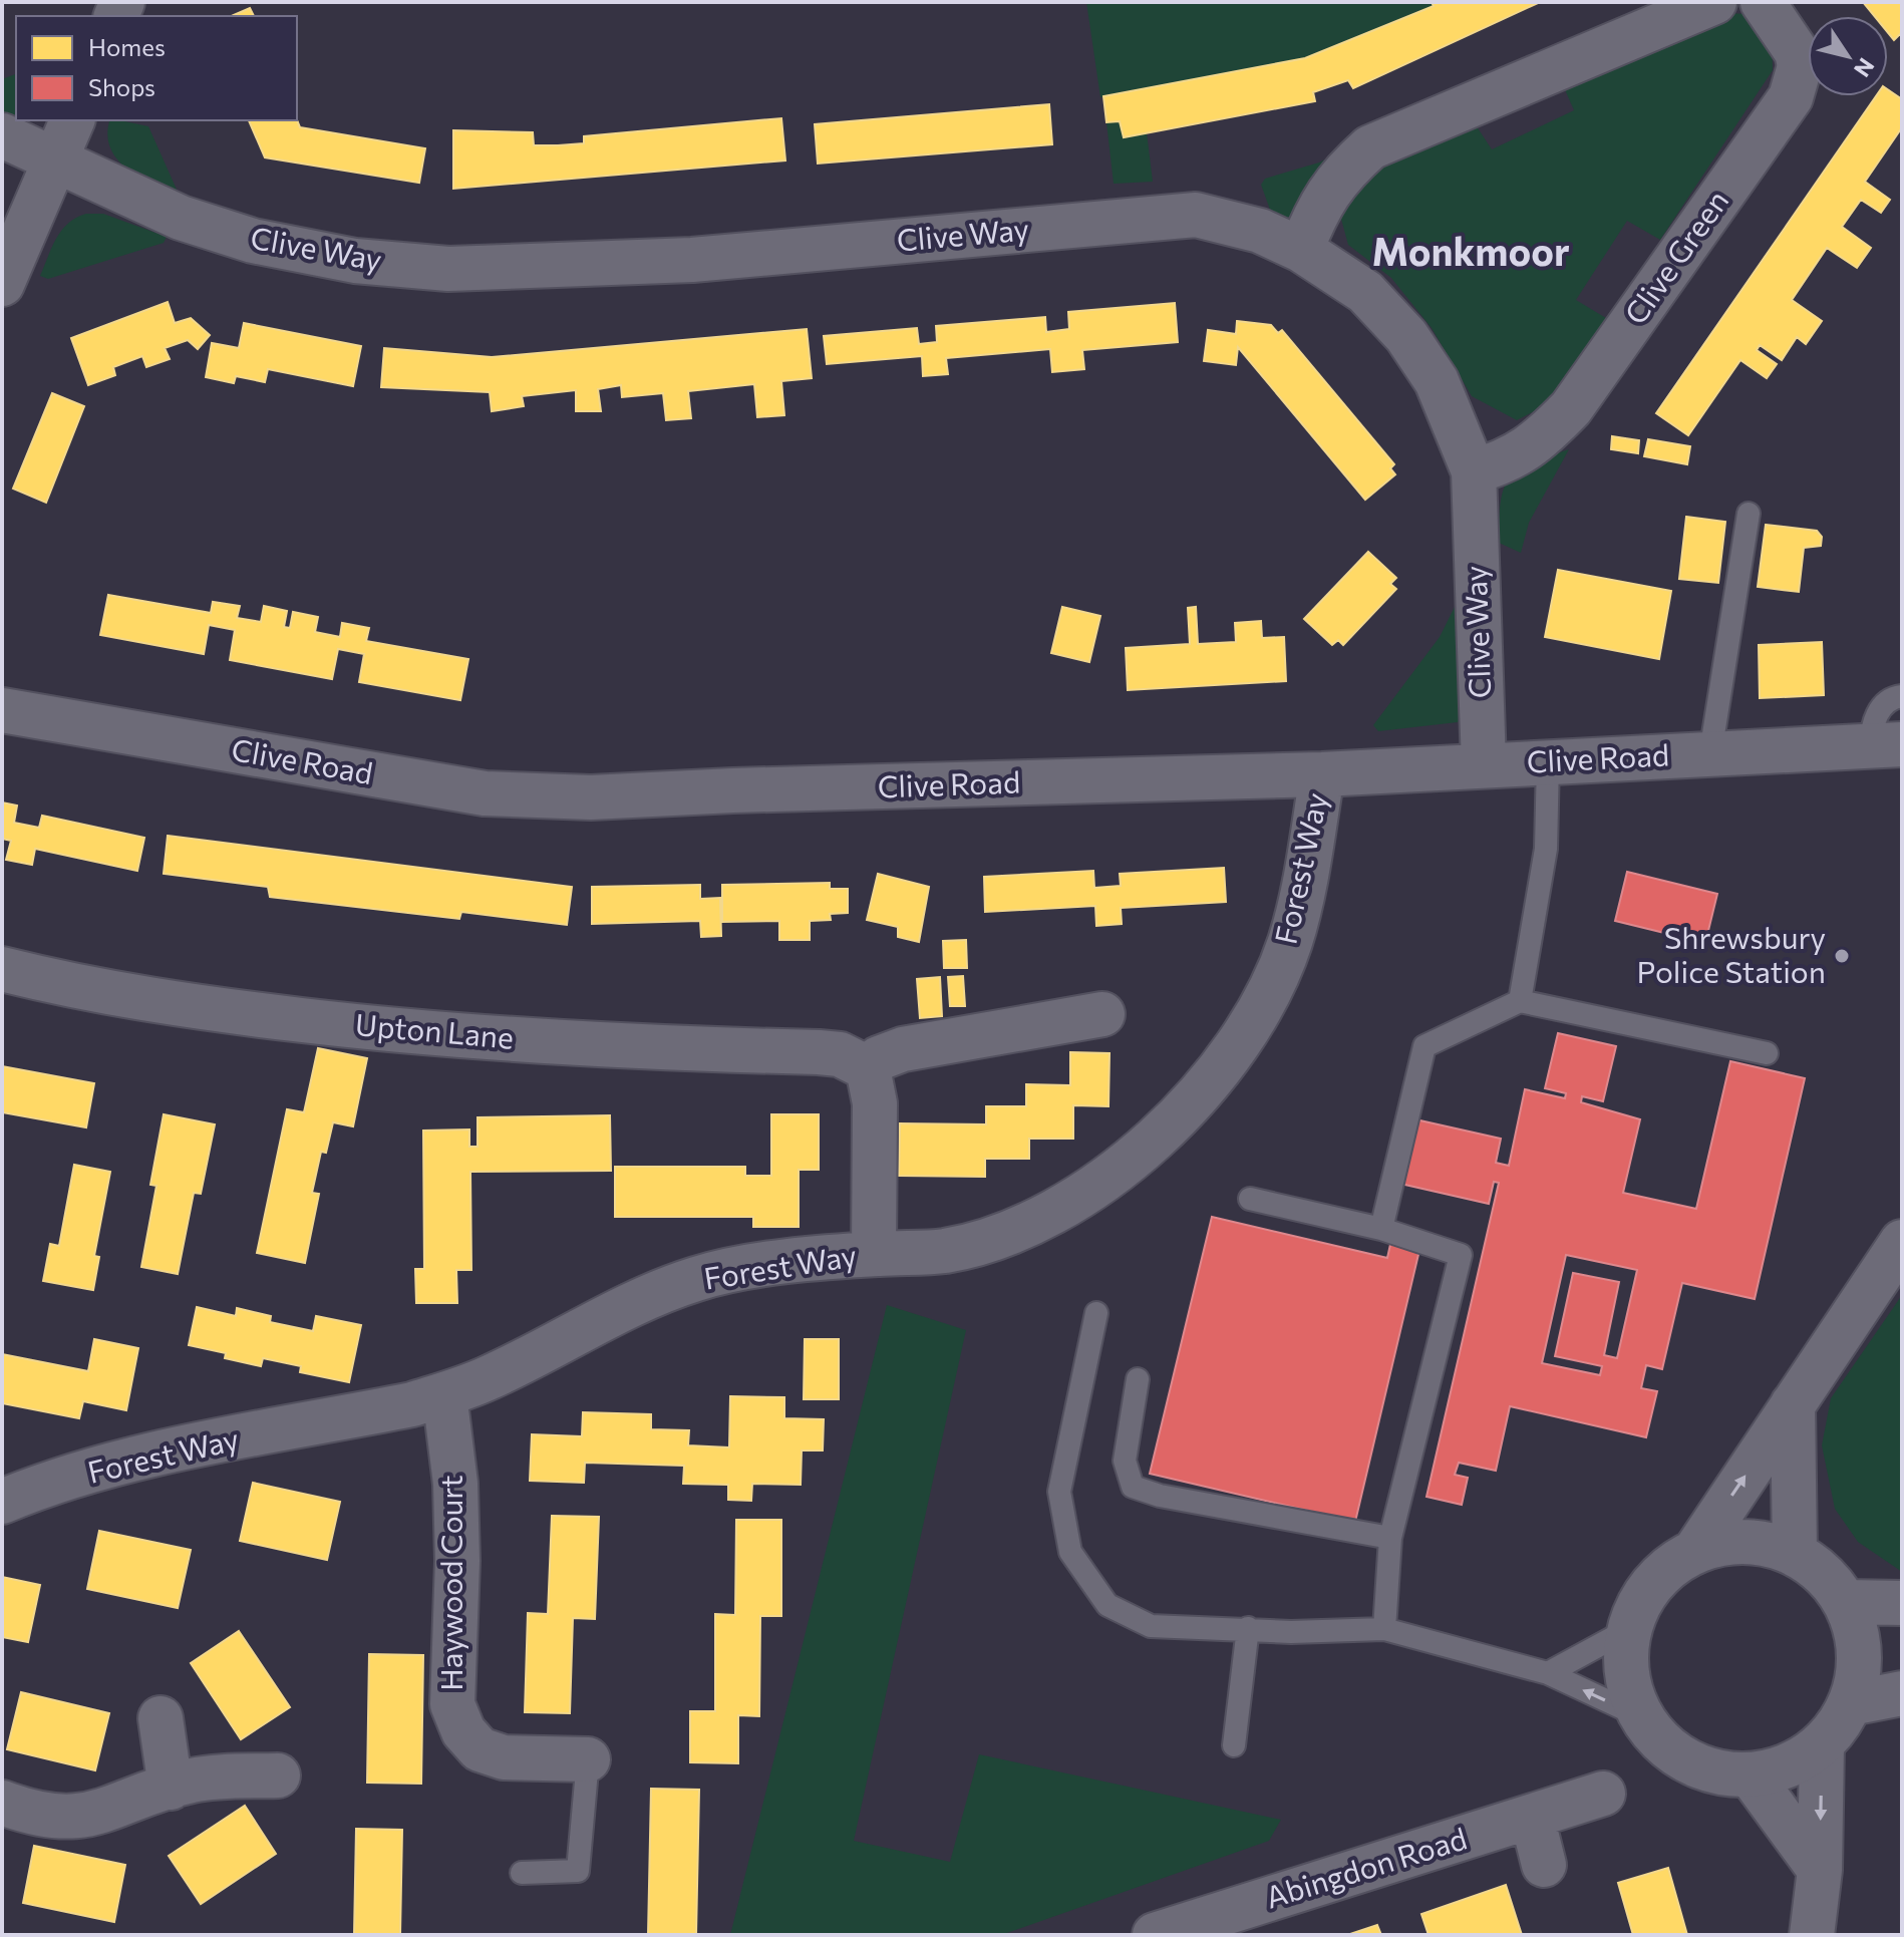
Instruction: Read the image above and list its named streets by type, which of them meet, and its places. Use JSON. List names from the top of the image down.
{
  "streets": {
    "street": [
      "Clive Way",
      "Clive Green",
      "Clive Road",
      "Forest Way",
      "Upton Lane",
      "Haywood Court",
      "Abingdon Road"
    ]
  },
  "crossings": [
    ["Clive Way", "Clive Green"],
    ["Clive Way", "Clive Road"],
    ["Clive Road", "Forest Way"],
    ["Forest Way", "Haywood Court"]
  ],
  "districts": ["Monkmoor"],
  "places": ["Shrewsbury Police Station"],
  "legend": ["Homes", "Shops"],
  "north": "bottom right"
}
